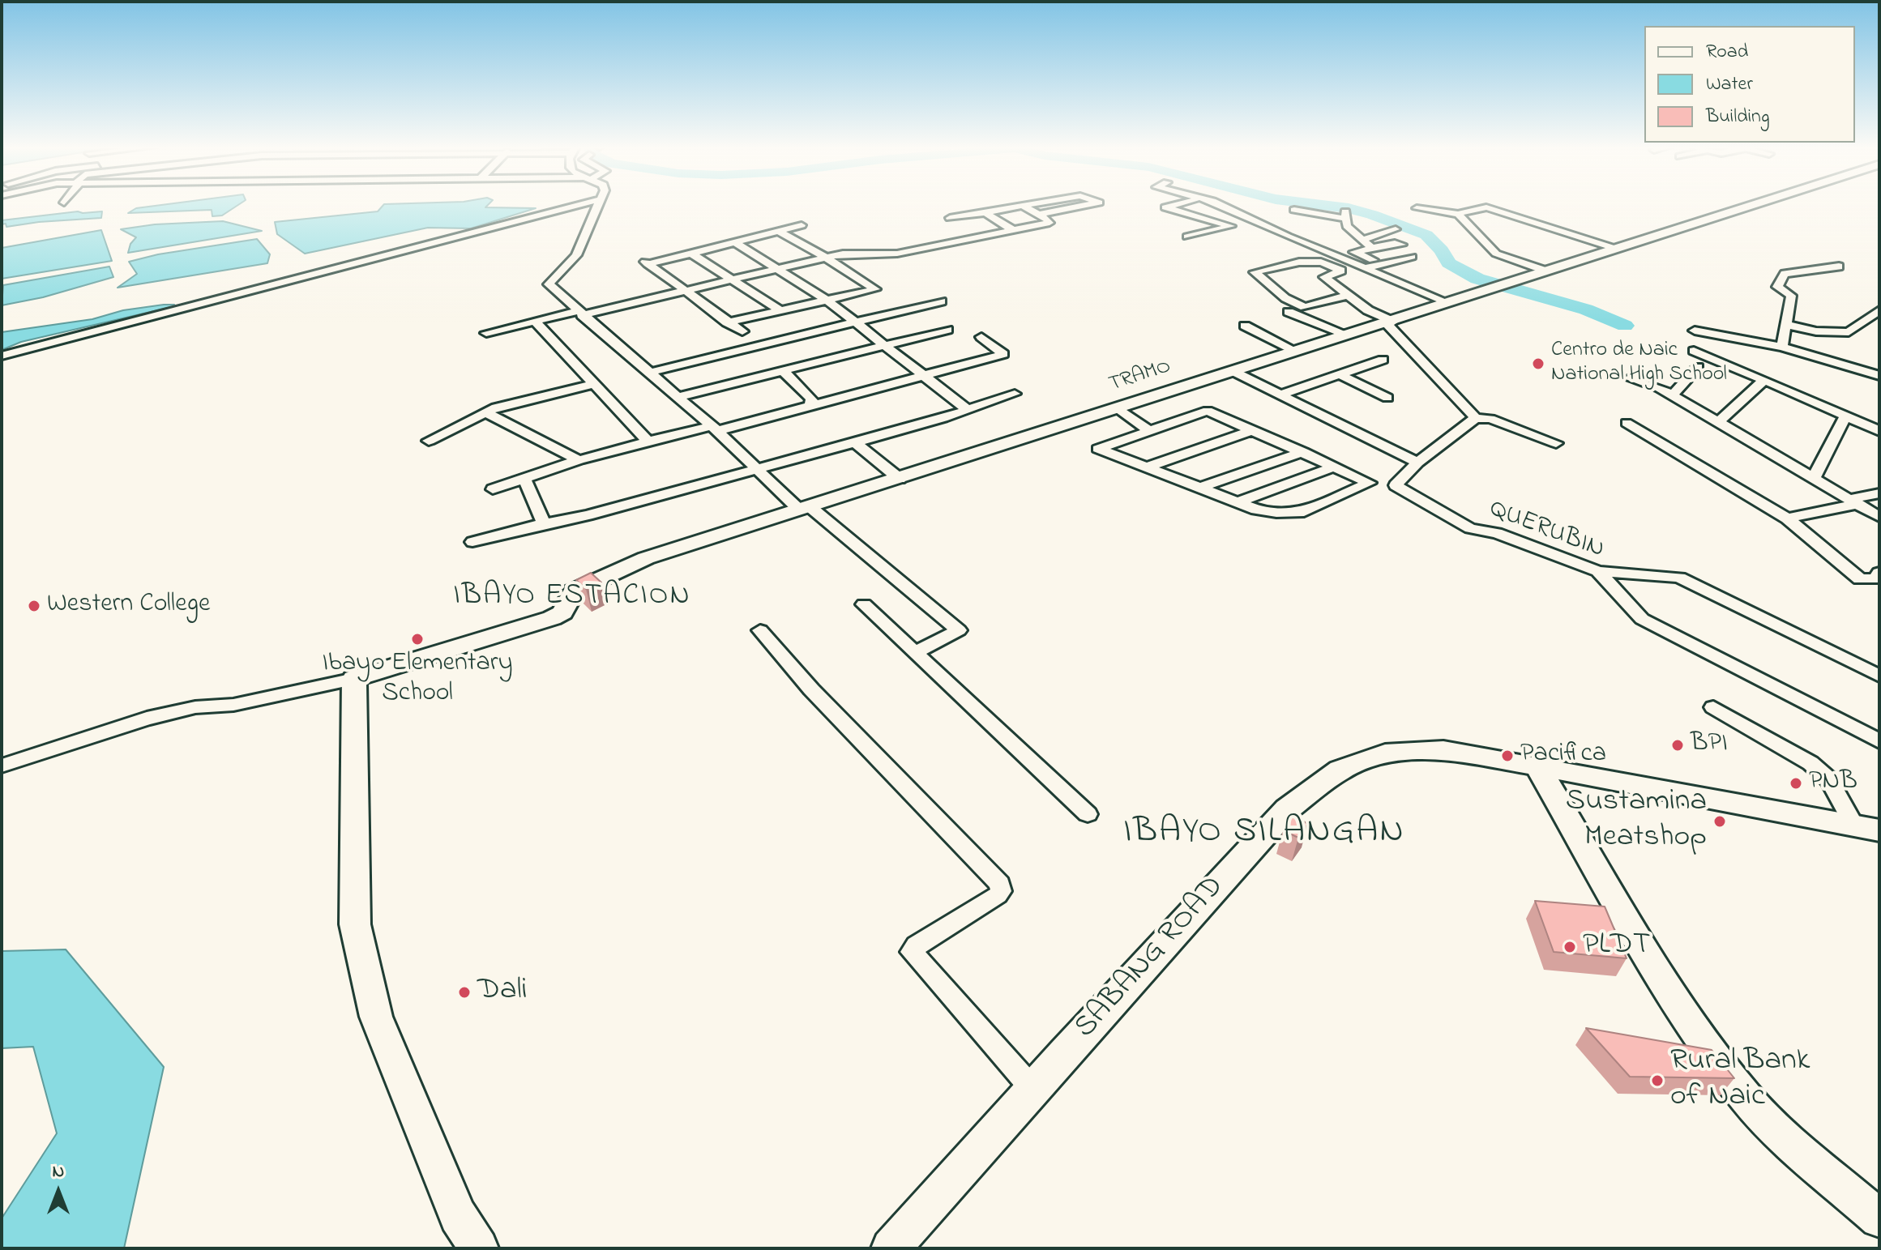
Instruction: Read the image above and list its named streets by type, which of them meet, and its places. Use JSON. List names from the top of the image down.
{
  "streets": {
    "street": ["TRAMO", "QUERUBIN", "SABANG ROAD"]
  },
  "districts": ["IBAYO ESTACION", "IBAYO SILANGAN"],
  "places": [
    "Centro de Naic National High School",
    "Western College",
    "Ibayo Elementary School",
    "BPI",
    "Pacifica",
    "PNB",
    "Sustamina Meatshop",
    "PLDT",
    "Dali",
    "Rural Bank of Naic"
  ],
  "legend": ["Road", "Water", "Building"],
  "north": "top"
}
